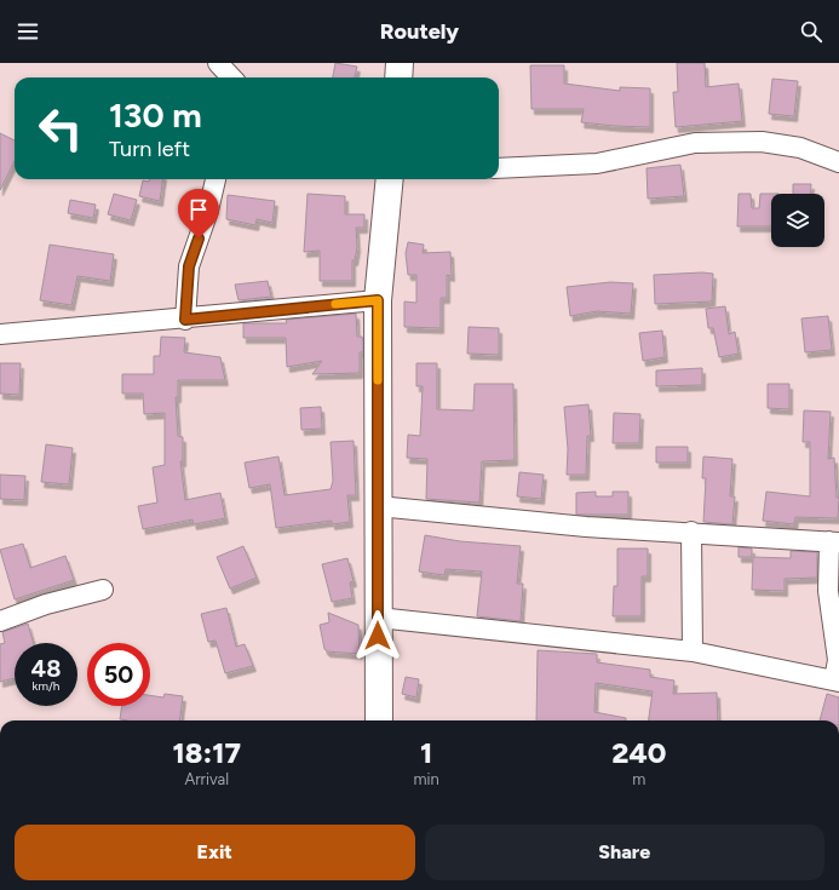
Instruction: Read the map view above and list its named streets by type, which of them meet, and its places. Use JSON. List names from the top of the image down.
{
  "page": {
    "header": "Routely",
    "turn": ["130 m", "Turn left"],
    "speed": "48 km/h",
    "limit": "50",
    "eta": [
      "18:17",
      "Arrival",
      "1",
      "min",
      "240",
      "m"
    ],
    "buttons": ["Exit", "Share"]
  }
}
